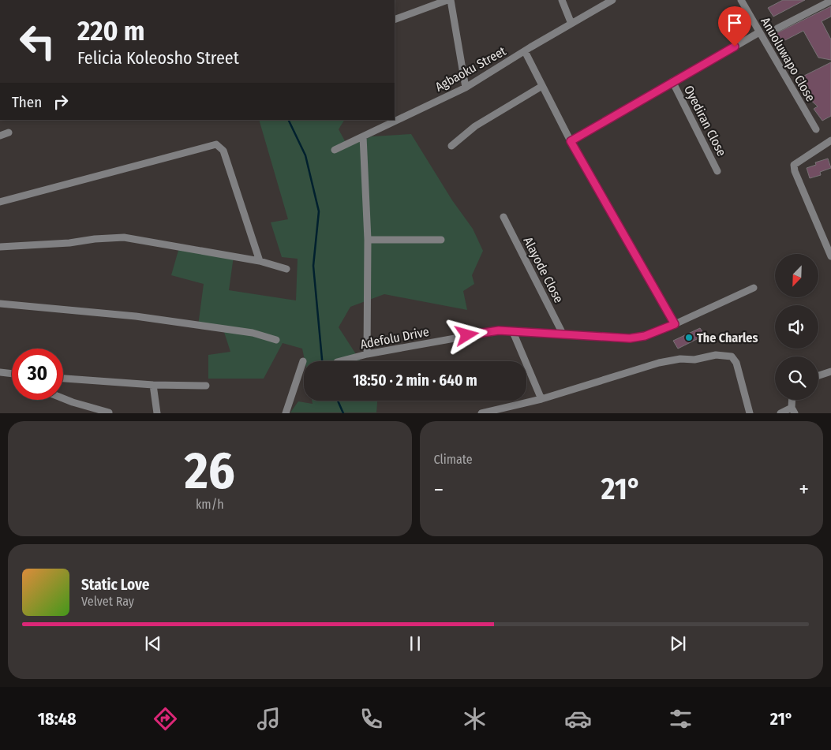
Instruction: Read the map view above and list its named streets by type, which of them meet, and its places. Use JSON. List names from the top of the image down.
{
  "streets": {
    "street": [
      "Anuoluwapo Close",
      "Agbaoku Street",
      "Oyediran Close",
      "Alayode Close",
      "Adefolu Drive"
    ]
  },
  "crossings": [
    ["Alayode Close", "Adefolu Drive"]
  ],
  "places": ["The Charles"],
  "north": "bottom left",
  "page": {
    "turn": ["220 m", "Felicia Koleosho Street"],
    "then": "Then",
    "limit": "30",
    "trip": "18:50 · 2 min · 640 m",
    "tile": [
      ["26", "km/h"],
      "Climate"
    ],
    "heat": ["−", "21°", "+"],
    "song": ["Static Love", "Velvet Ray"],
    "tabs": ["18:48", "21°"]
  }
}
